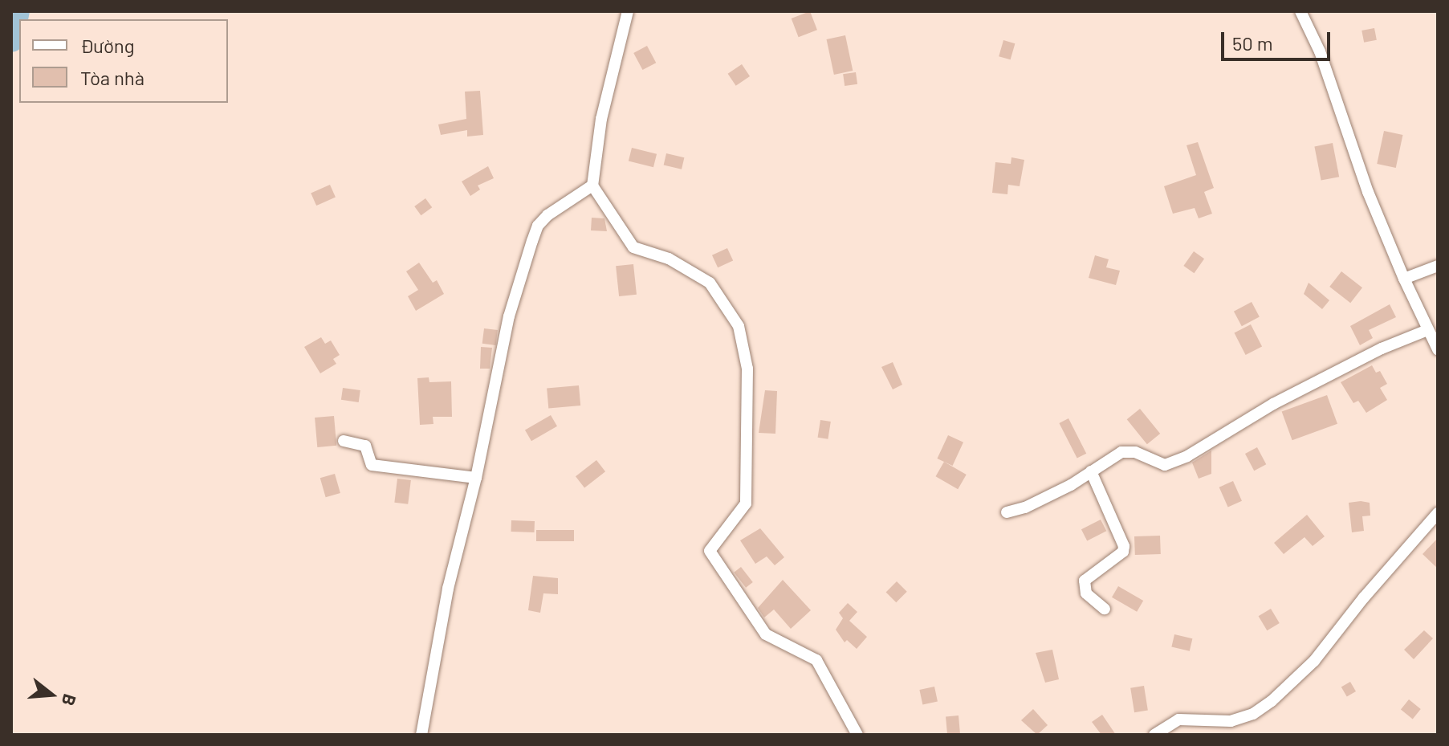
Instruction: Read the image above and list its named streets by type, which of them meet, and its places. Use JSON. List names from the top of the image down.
{
  "legend": ["Đường", "Tòa nhà"],
  "scale_bar": "50 m",
  "north": "right"
}
